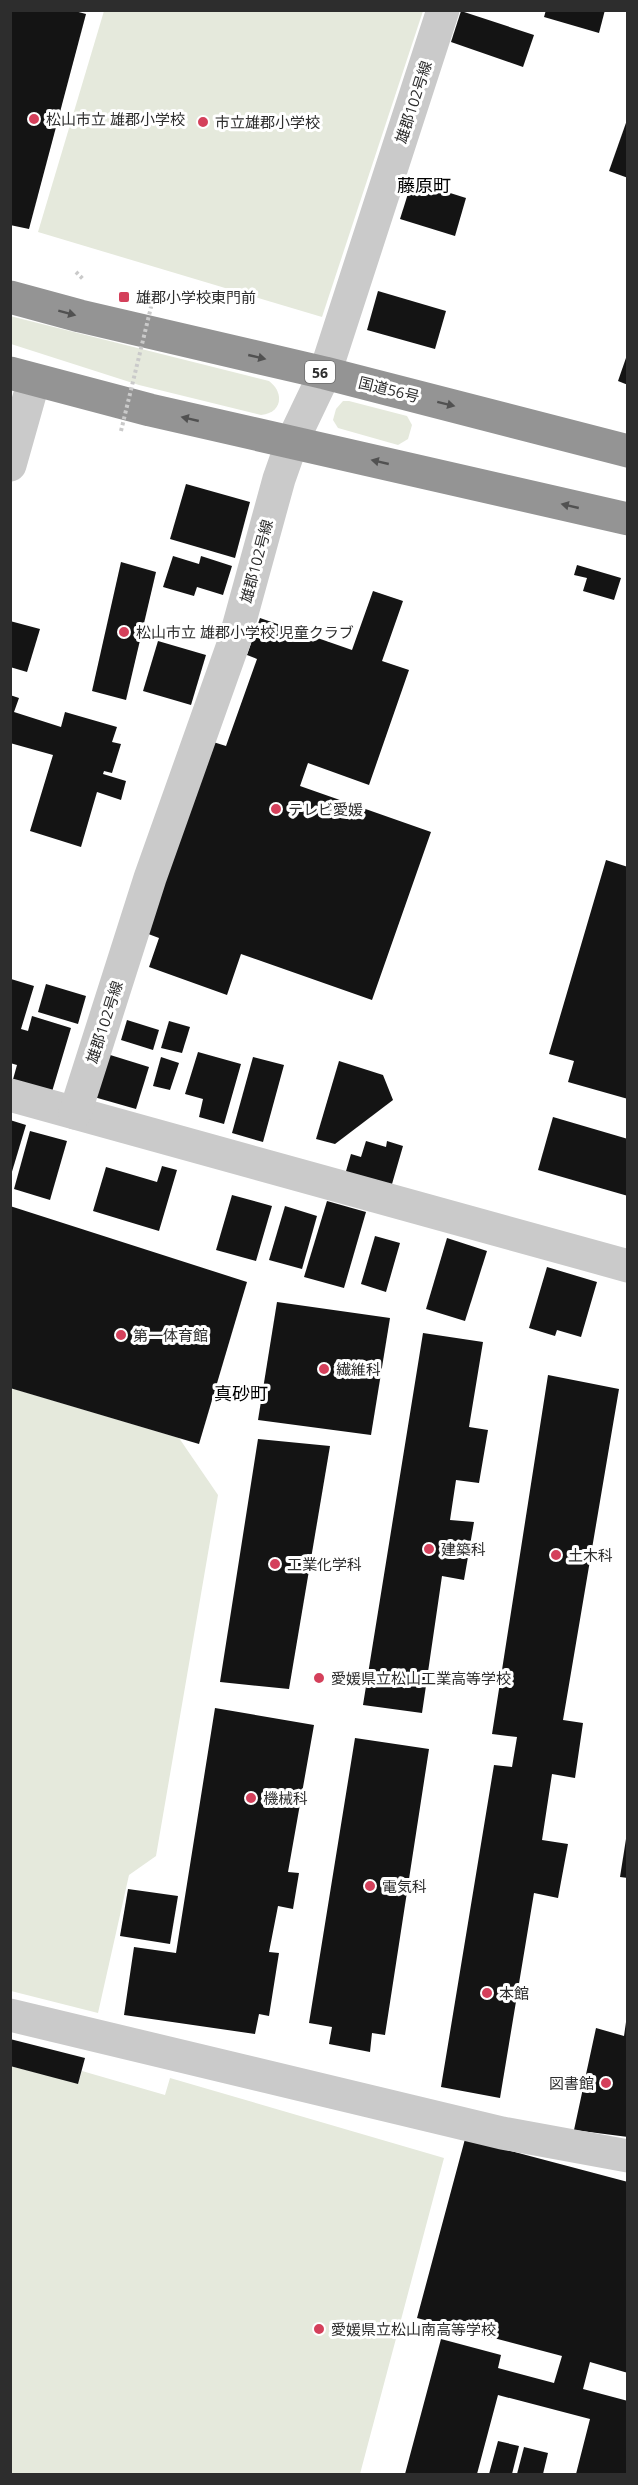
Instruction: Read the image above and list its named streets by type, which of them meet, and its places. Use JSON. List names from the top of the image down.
{
  "streets": {
    "highway": ["56", "国道56号"],
    "street": ["雄郡102号線"]
  },
  "crossings": [
    ["雄郡102号線", "国道56号"]
  ],
  "districts": ["藤原町", "真砂町"],
  "places": {
    "other": [
      "松山市立 雄郡小学校",
      "市立雄郡小学校",
      "松山市立 雄郡小学校 児童クラブ",
      "テレビ愛媛",
      "第一体育館",
      "繊維科",
      "建築科",
      "土木科",
      "工業化学科",
      "愛媛県立松山工業高等学校",
      "機械科",
      "電気科",
      "本館",
      "図書館",
      "愛媛県立松山南高等学校"
    ],
    "transit": ["雄郡小学校東門前"]
  }
}
